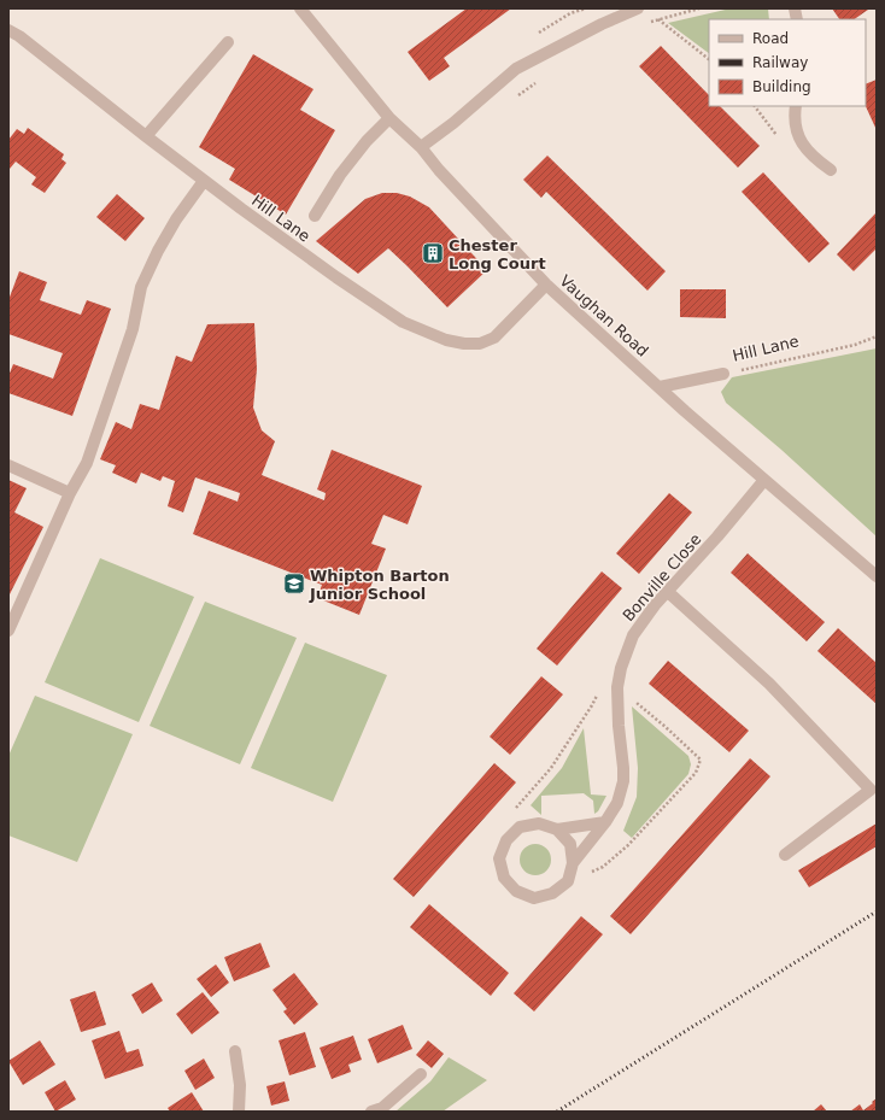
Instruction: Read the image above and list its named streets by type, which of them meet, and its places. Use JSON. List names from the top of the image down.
{
  "streets": {
    "street": ["Hill Lane", "Vaughan Road", "Bonville Close"]
  },
  "crossings": [
    ["Hill Lane", "Vaughan Road"],
    ["Vaughan Road", "Bonville Close"]
  ],
  "places": {
    "building": ["Chester Long Court"],
    "school or university": ["Whipton Barton Junior School"]
  },
  "legend": ["Road", "Railway", "Building"]
}
